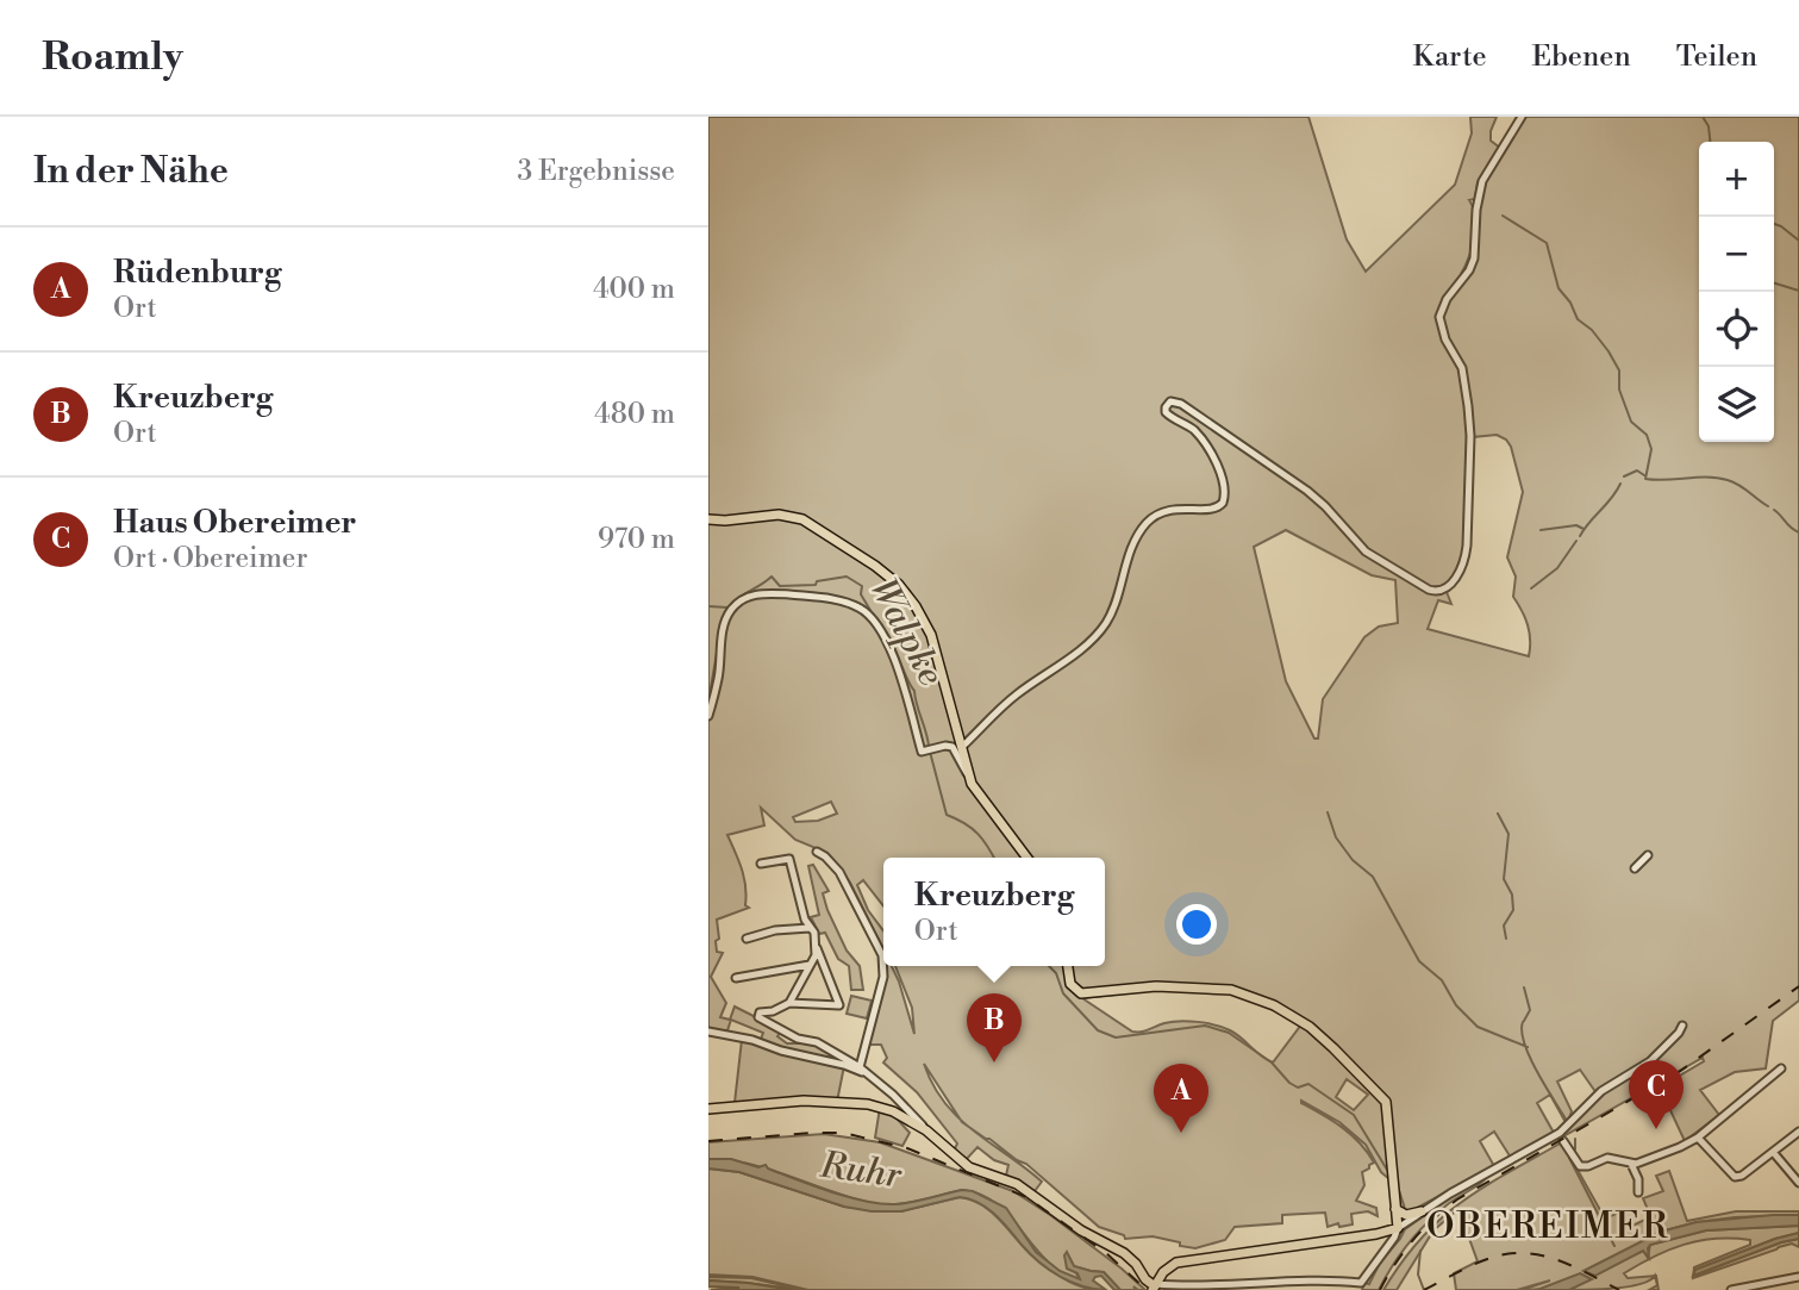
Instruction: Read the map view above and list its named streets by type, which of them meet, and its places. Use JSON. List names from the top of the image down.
{
  "districts": ["OBEREIMER"],
  "water": ["Walpke", "Ruhr"],
  "page": {
    "header": "Roamly",
    "nav": ["Karte", "Ebenen", "Teilen"],
    "heading": ["In der Nähe", "3 Ergebnisse"],
    "map_buttons": ["+", "−"],
    "list": [
      {
        "mark": "A",
        "name": "Rüdenburg",
        "note": "Ort",
        "value": "400 m"
      },
      {
        "mark": "B",
        "name": "Kreuzberg",
        "note": "Ort",
        "value": "480 m"
      },
      {
        "mark": "C",
        "name": "Haus Obereimer",
        "note": "Ort · Obereimer",
        "value": "970 m"
      }
    ],
    "popup": ["Kreuzberg", "Ort"],
    "pins": ["B", "C", "A"]
  }
}
